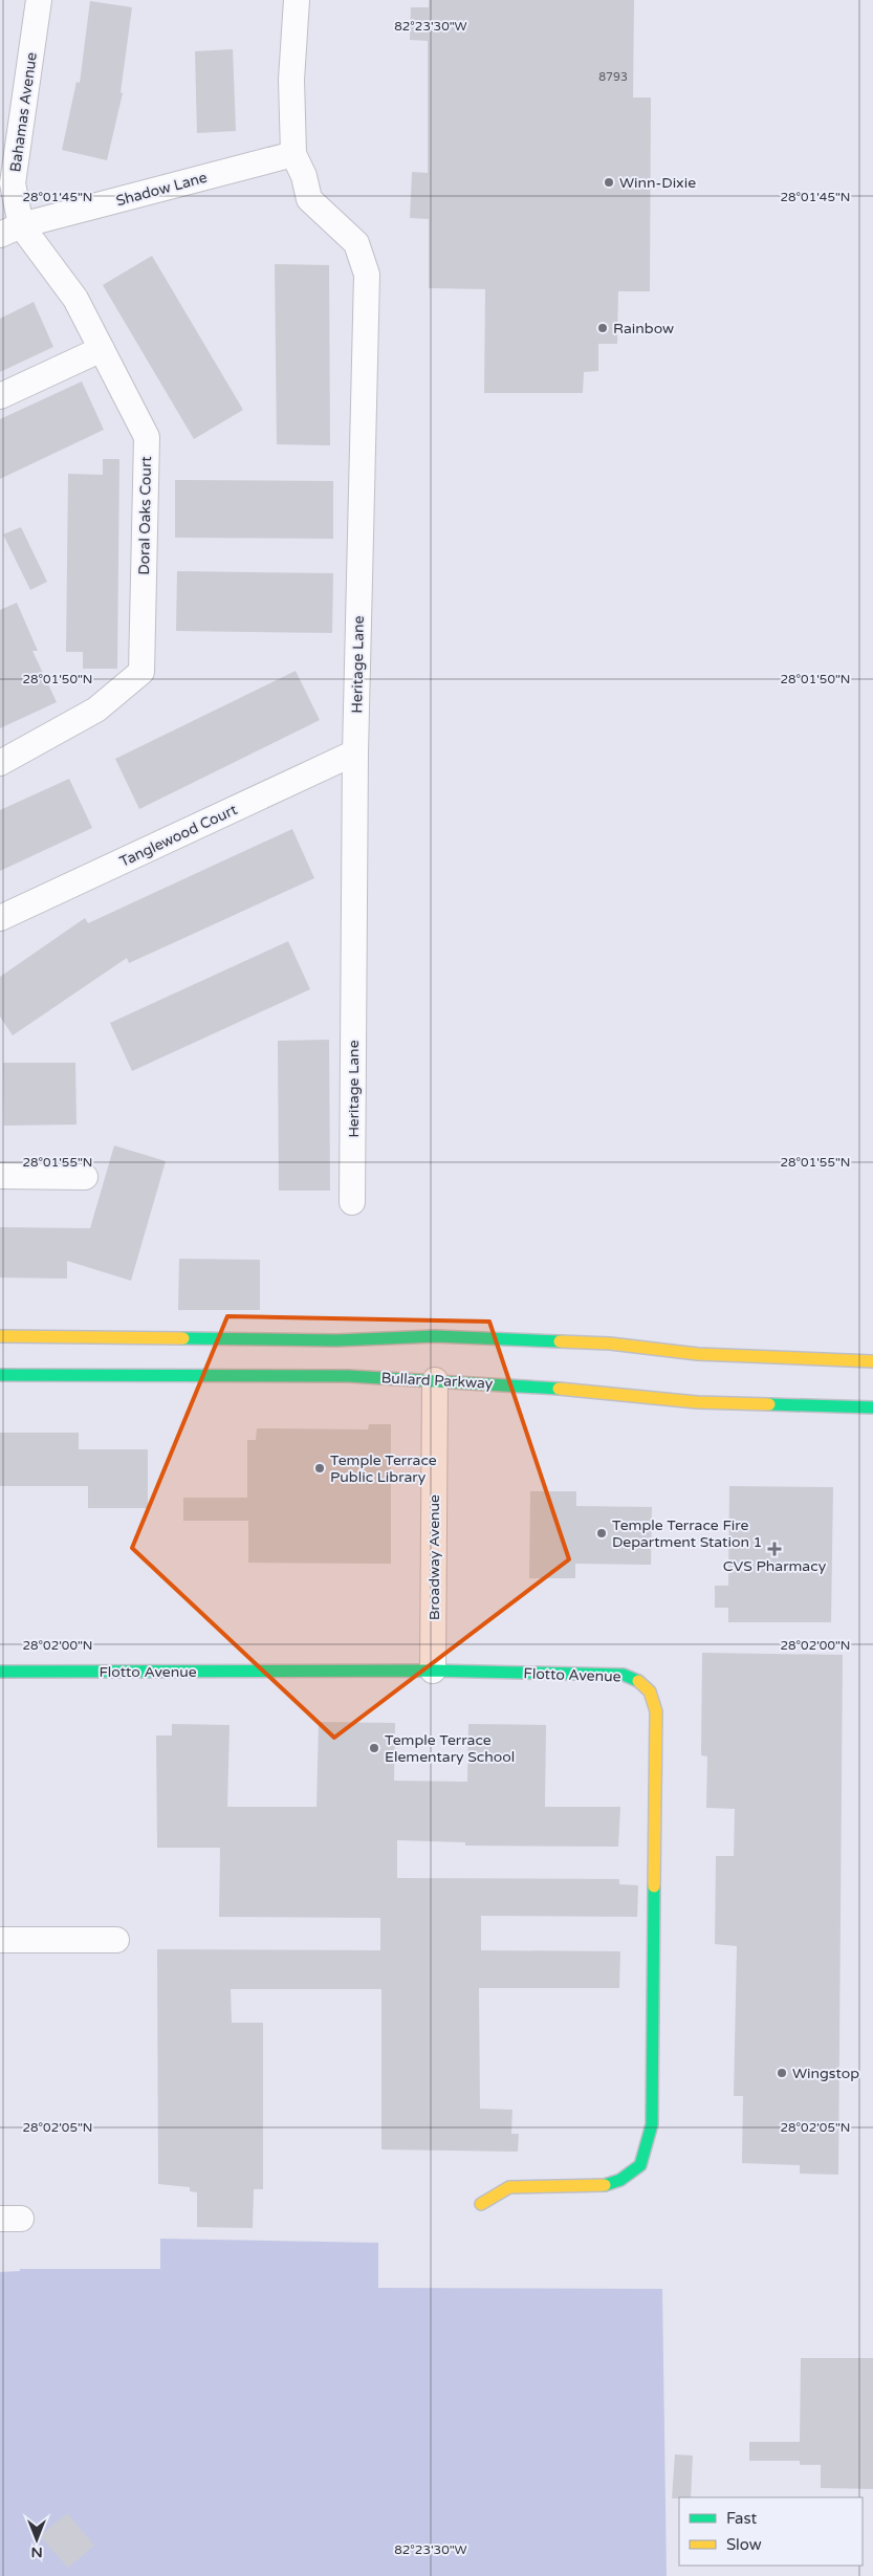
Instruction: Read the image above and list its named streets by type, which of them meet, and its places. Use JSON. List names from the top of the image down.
{
  "streets": {
    "main road": ["Bullard Parkway", "Flotto Avenue"],
    "street": [
      "Bahamas Avenue",
      "Shadow Lane",
      "Doral Oaks Court",
      "Heritage Lane",
      "Tanglewood Court",
      "Broadway Avenue"
    ]
  },
  "crossings": [
    ["Bahamas Avenue", "Shadow Lane"],
    ["Bahamas Avenue", "Doral Oaks Court"],
    ["Shadow Lane", "Doral Oaks Court"],
    ["Shadow Lane", "Heritage Lane"],
    ["Heritage Lane", "Tanglewood Court"],
    ["Bullard Parkway", "Broadway Avenue"],
    ["Broadway Avenue", "Flotto Avenue"]
  ],
  "places": {
    "other": [
      "Winn-Dixie",
      "Rainbow",
      "Temple Terrace Public Library",
      "Temple Terrace Fire Department Station 1",
      "Temple Terrace Elementary School",
      "Wingstop"
    ],
    "health": ["CVS Pharmacy"]
  },
  "house_numbers": ["8793"],
  "legend": ["Fast", "Slow"],
  "north": "bottom",
  "coordinates": [
    "82°23'30\"W",
    "28°01'45\"N",
    "28°01'50\"N",
    "28°01'55\"N",
    "28°02'00\"N",
    "28°02'05\"N"
  ]
}
